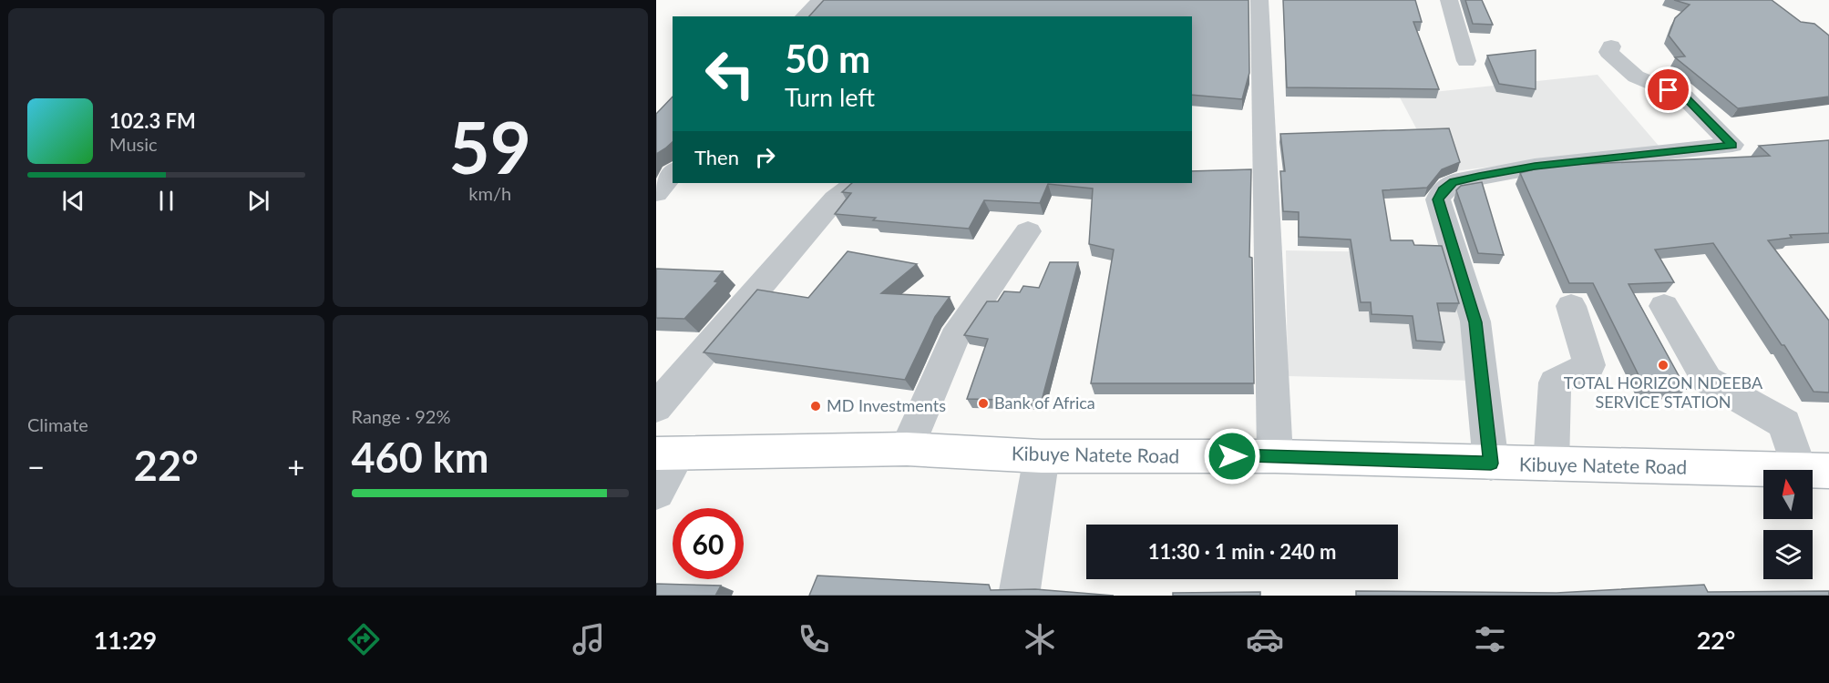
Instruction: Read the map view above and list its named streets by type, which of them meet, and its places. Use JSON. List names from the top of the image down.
{
  "streets": {
    "main road": ["Kibuye Natete Road"]
  },
  "places": ["TOTAL HORIZON NDEEBA SERVICE STATION", "Bank of Africa", "MD Investments"],
  "north": "top",
  "page": {
    "tile": [
      ["59", "km/h"],
      "Climate",
      ["Range · 92%", "460 km"]
    ],
    "turn": ["50 m", "Turn left"],
    "song": ["102.3 FM", "Music"],
    "then": "Then",
    "heat": ["−", "22°", "+"],
    "limit": "60",
    "trip": "11:30 · 1 min · 240 m",
    "tabs": ["11:29", "22°"]
  }
}
